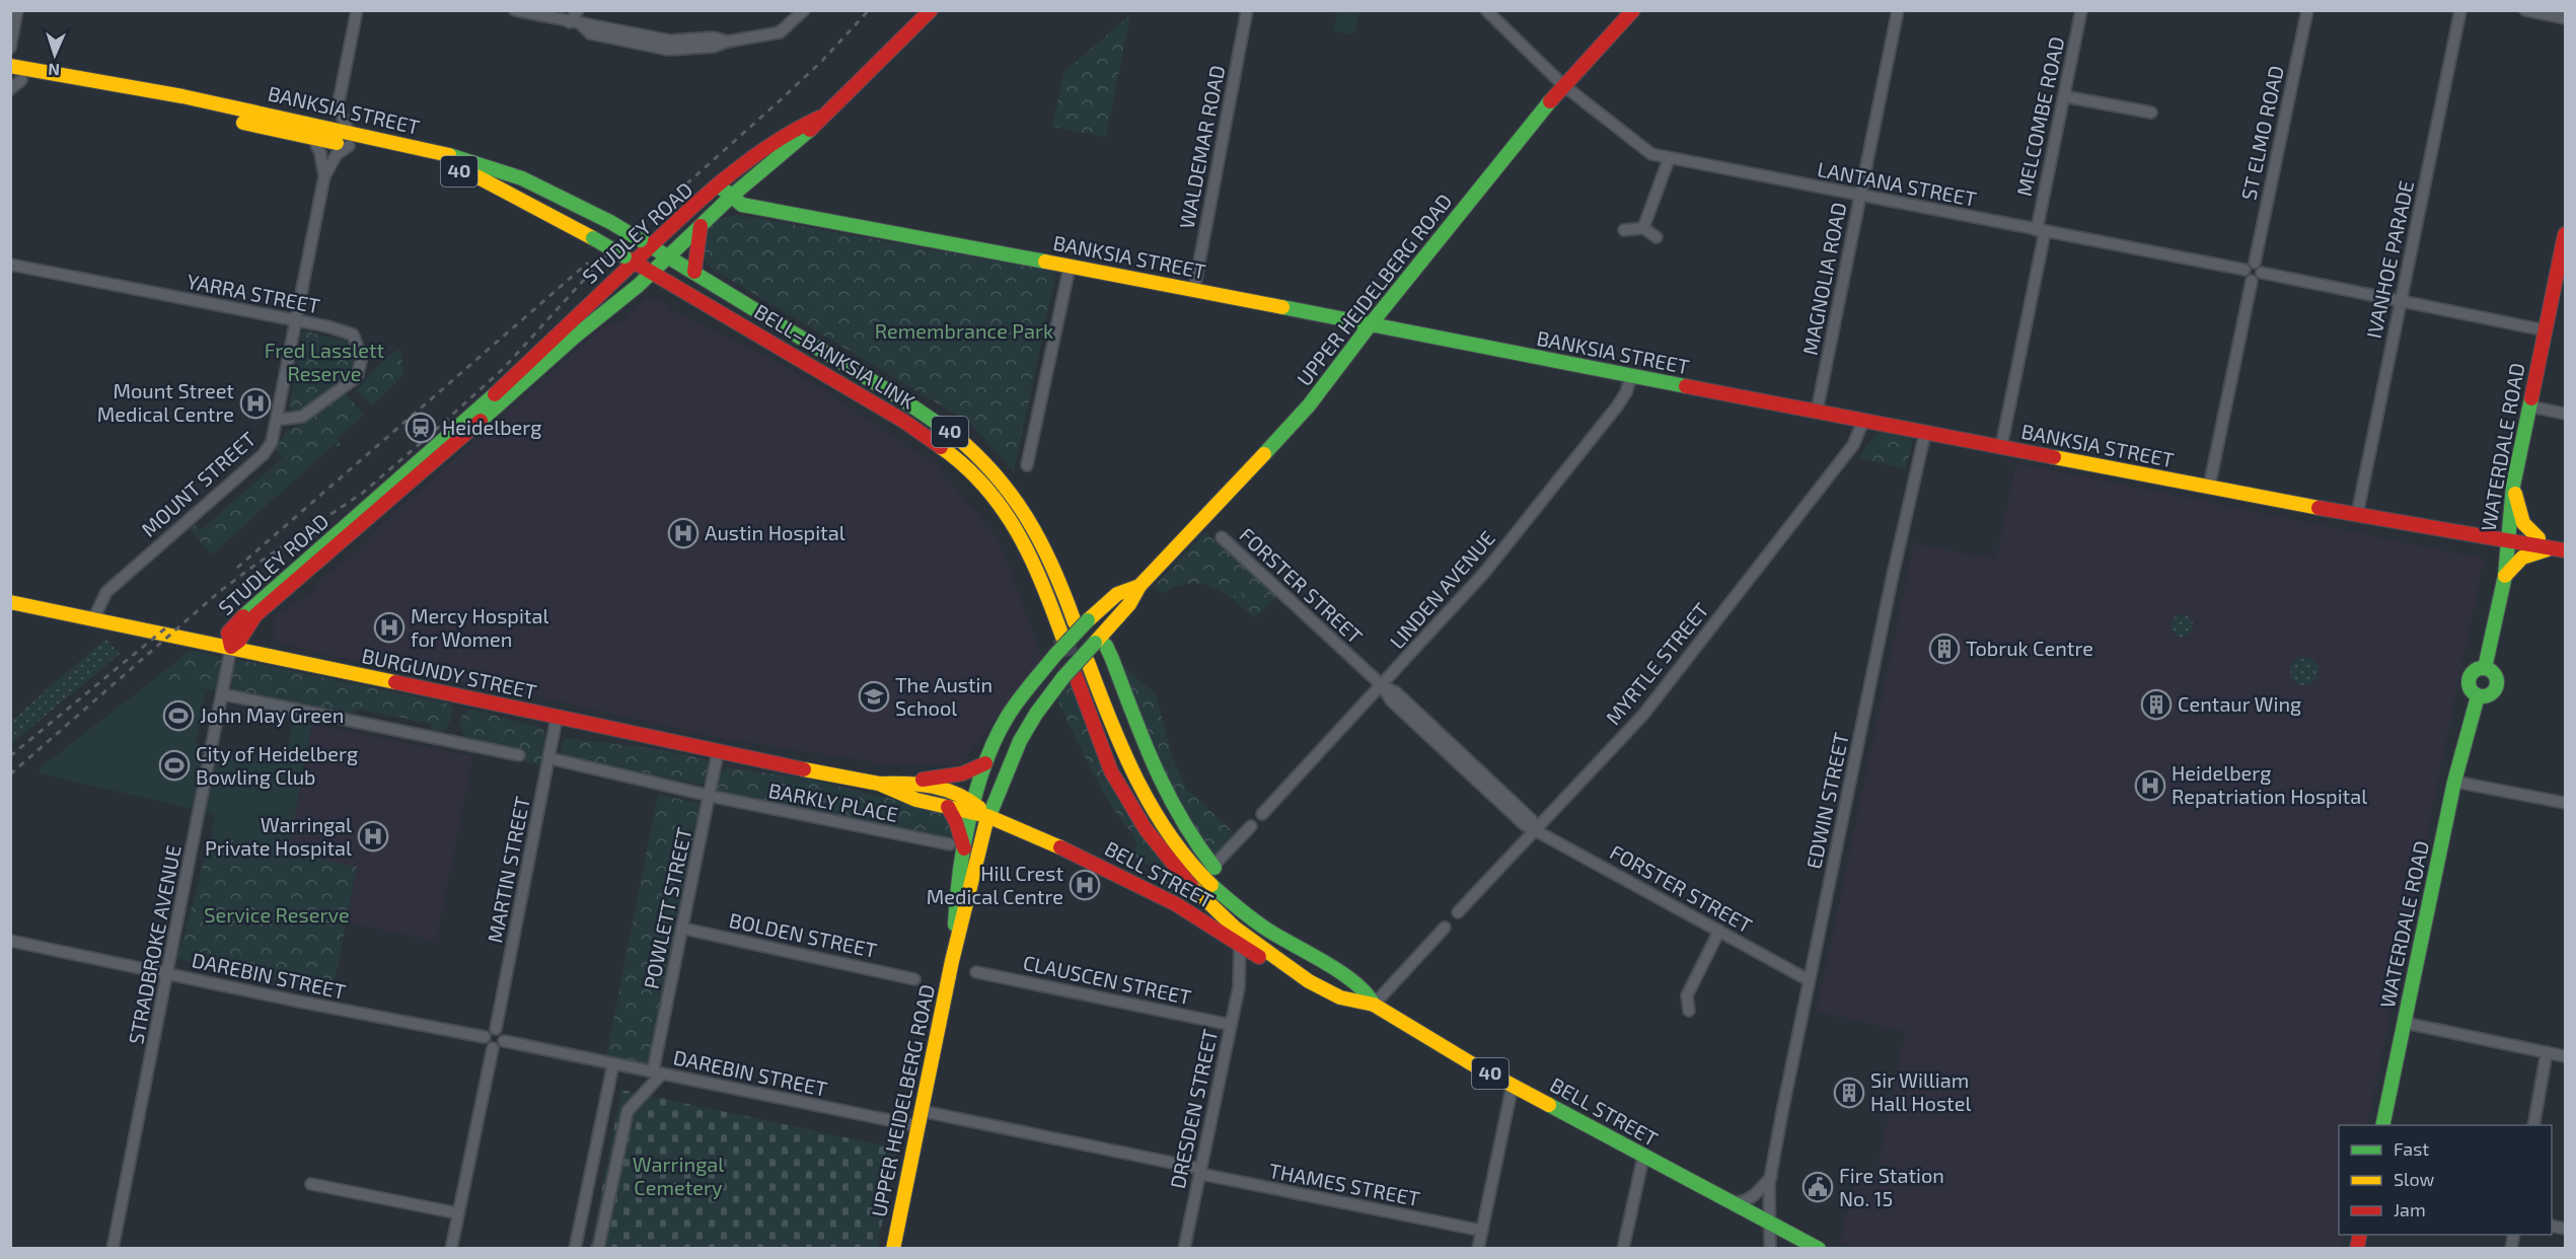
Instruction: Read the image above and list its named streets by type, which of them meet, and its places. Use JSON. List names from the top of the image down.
{
  "streets": {
    "main road": [
      "BANKSIA STREET",
      "40",
      "STUDLEY ROAD",
      "UPPER HEIDELBERG ROAD",
      "BELL–BANKSIA LINK",
      "WATERDALE ROAD",
      "BURGUNDY STREET",
      "BELL STREET"
    ],
    "street": [
      "MELCOMBE ROAD",
      "ST ELMO ROAD",
      "WALDEMAR ROAD",
      "LANTANA STREET",
      "IVANHOE PARADE",
      "MAGNOLIA ROAD",
      "YARRA STREET",
      "MOUNT STREET",
      "FORSTER STREET",
      "LINDEN AVENUE",
      "MYRTLE STREET",
      "EDWIN STREET",
      "BARKLY PLACE",
      "MARTIN STREET",
      "POWLETT STREET",
      "BOLDEN STREET",
      "STRADBROKE AVENUE",
      "DAREBIN STREET",
      "CLAUSCEN STREET",
      "DRESDEN STREET",
      "THAMES STREET"
    ]
  },
  "crossings": [
    ["BANKSIA STREET", "MELCOMBE ROAD"],
    ["BANKSIA STREET", "WALDEMAR ROAD"],
    ["BANKSIA STREET", "STUDLEY ROAD"],
    ["BANKSIA STREET", "IVANHOE PARADE"],
    ["BANKSIA STREET", "MAGNOLIA ROAD"],
    ["BANKSIA STREET", "UPPER HEIDELBERG ROAD"],
    ["BANKSIA STREET", "BELL–BANKSIA LINK"],
    ["BANKSIA STREET", "WATERDALE ROAD"],
    ["BANKSIA STREET", "MOUNT STREET"],
    ["BANKSIA STREET", "LINDEN AVENUE"],
    ["BANKSIA STREET", "MYRTLE STREET"],
    ["BANKSIA STREET", "EDWIN STREET"],
    ["MELCOMBE ROAD", "LANTANA STREET"],
    ["ST ELMO ROAD", "LANTANA STREET"],
    ["40", "UPPER HEIDELBERG ROAD"],
    ["40", "BELL STREET"],
    ["LANTANA STREET", "MAGNOLIA ROAD"],
    ["LANTANA STREET", "UPPER HEIDELBERG ROAD"],
    ["STUDLEY ROAD", "BELL–BANKSIA LINK"],
    ["STUDLEY ROAD", "BURGUNDY STREET"],
    ["STUDLEY ROAD", "STRADBROKE AVENUE"],
    ["UPPER HEIDELBERG ROAD", "BELL–BANKSIA LINK"],
    ["UPPER HEIDELBERG ROAD", "BURGUNDY STREET"],
    ["UPPER HEIDELBERG ROAD", "BELL STREET"],
    ["UPPER HEIDELBERG ROAD", "DAREBIN STREET"],
    ["UPPER HEIDELBERG ROAD", "THAMES STREET"],
    ["YARRA STREET", "MOUNT STREET"],
    ["MOUNT STREET", "BURGUNDY STREET"],
    ["FORSTER STREET", "LINDEN AVENUE"],
    ["FORSTER STREET", "MYRTLE STREET"],
    ["FORSTER STREET", "EDWIN STREET"],
    ["BURGUNDY STREET", "MARTIN STREET"],
    ["BURGUNDY STREET", "BELL STREET"],
    ["BURGUNDY STREET", "POWLETT STREET"],
    ["BURGUNDY STREET", "STRADBROKE AVENUE"],
    ["EDWIN STREET", "BELL STREET"],
    ["BARKLY PLACE", "POWLETT STREET"],
    ["MARTIN STREET", "DAREBIN STREET"],
    ["BELL STREET", "DRESDEN STREET"],
    ["POWLETT STREET", "BOLDEN STREET"],
    ["POWLETT STREET", "DAREBIN STREET"],
    ["STRADBROKE AVENUE", "DAREBIN STREET"],
    ["CLAUSCEN STREET", "DRESDEN STREET"],
    ["DRESDEN STREET", "THAMES STREET"]
  ],
  "parks": [
    "Remembrance Park",
    "Fred Lasslett Reserve",
    "Service Reserve",
    "Warringal Cemetery"
  ],
  "places": {
    "hospital": [
      "Mount Street Medical Centre",
      "Austin Hospital",
      "Mercy Hospital for Women",
      "Heidelberg Repatriation Hospital",
      "Warringal Private Hospital",
      "Hill Crest Medical Centre"
    ],
    "station": ["Heidelberg"],
    "building": ["Tobruk Centre", "Centaur Wing", "Sir William Hall Hostel"],
    "school or university": ["The Austin School"],
    "sports": ["John May Green", "City of Heidelberg Bowling Club"],
    "public building": ["Fire Station No. 15"]
  },
  "legend": ["Fast", "Slow", "Jam"],
  "north": "bottom"
}
